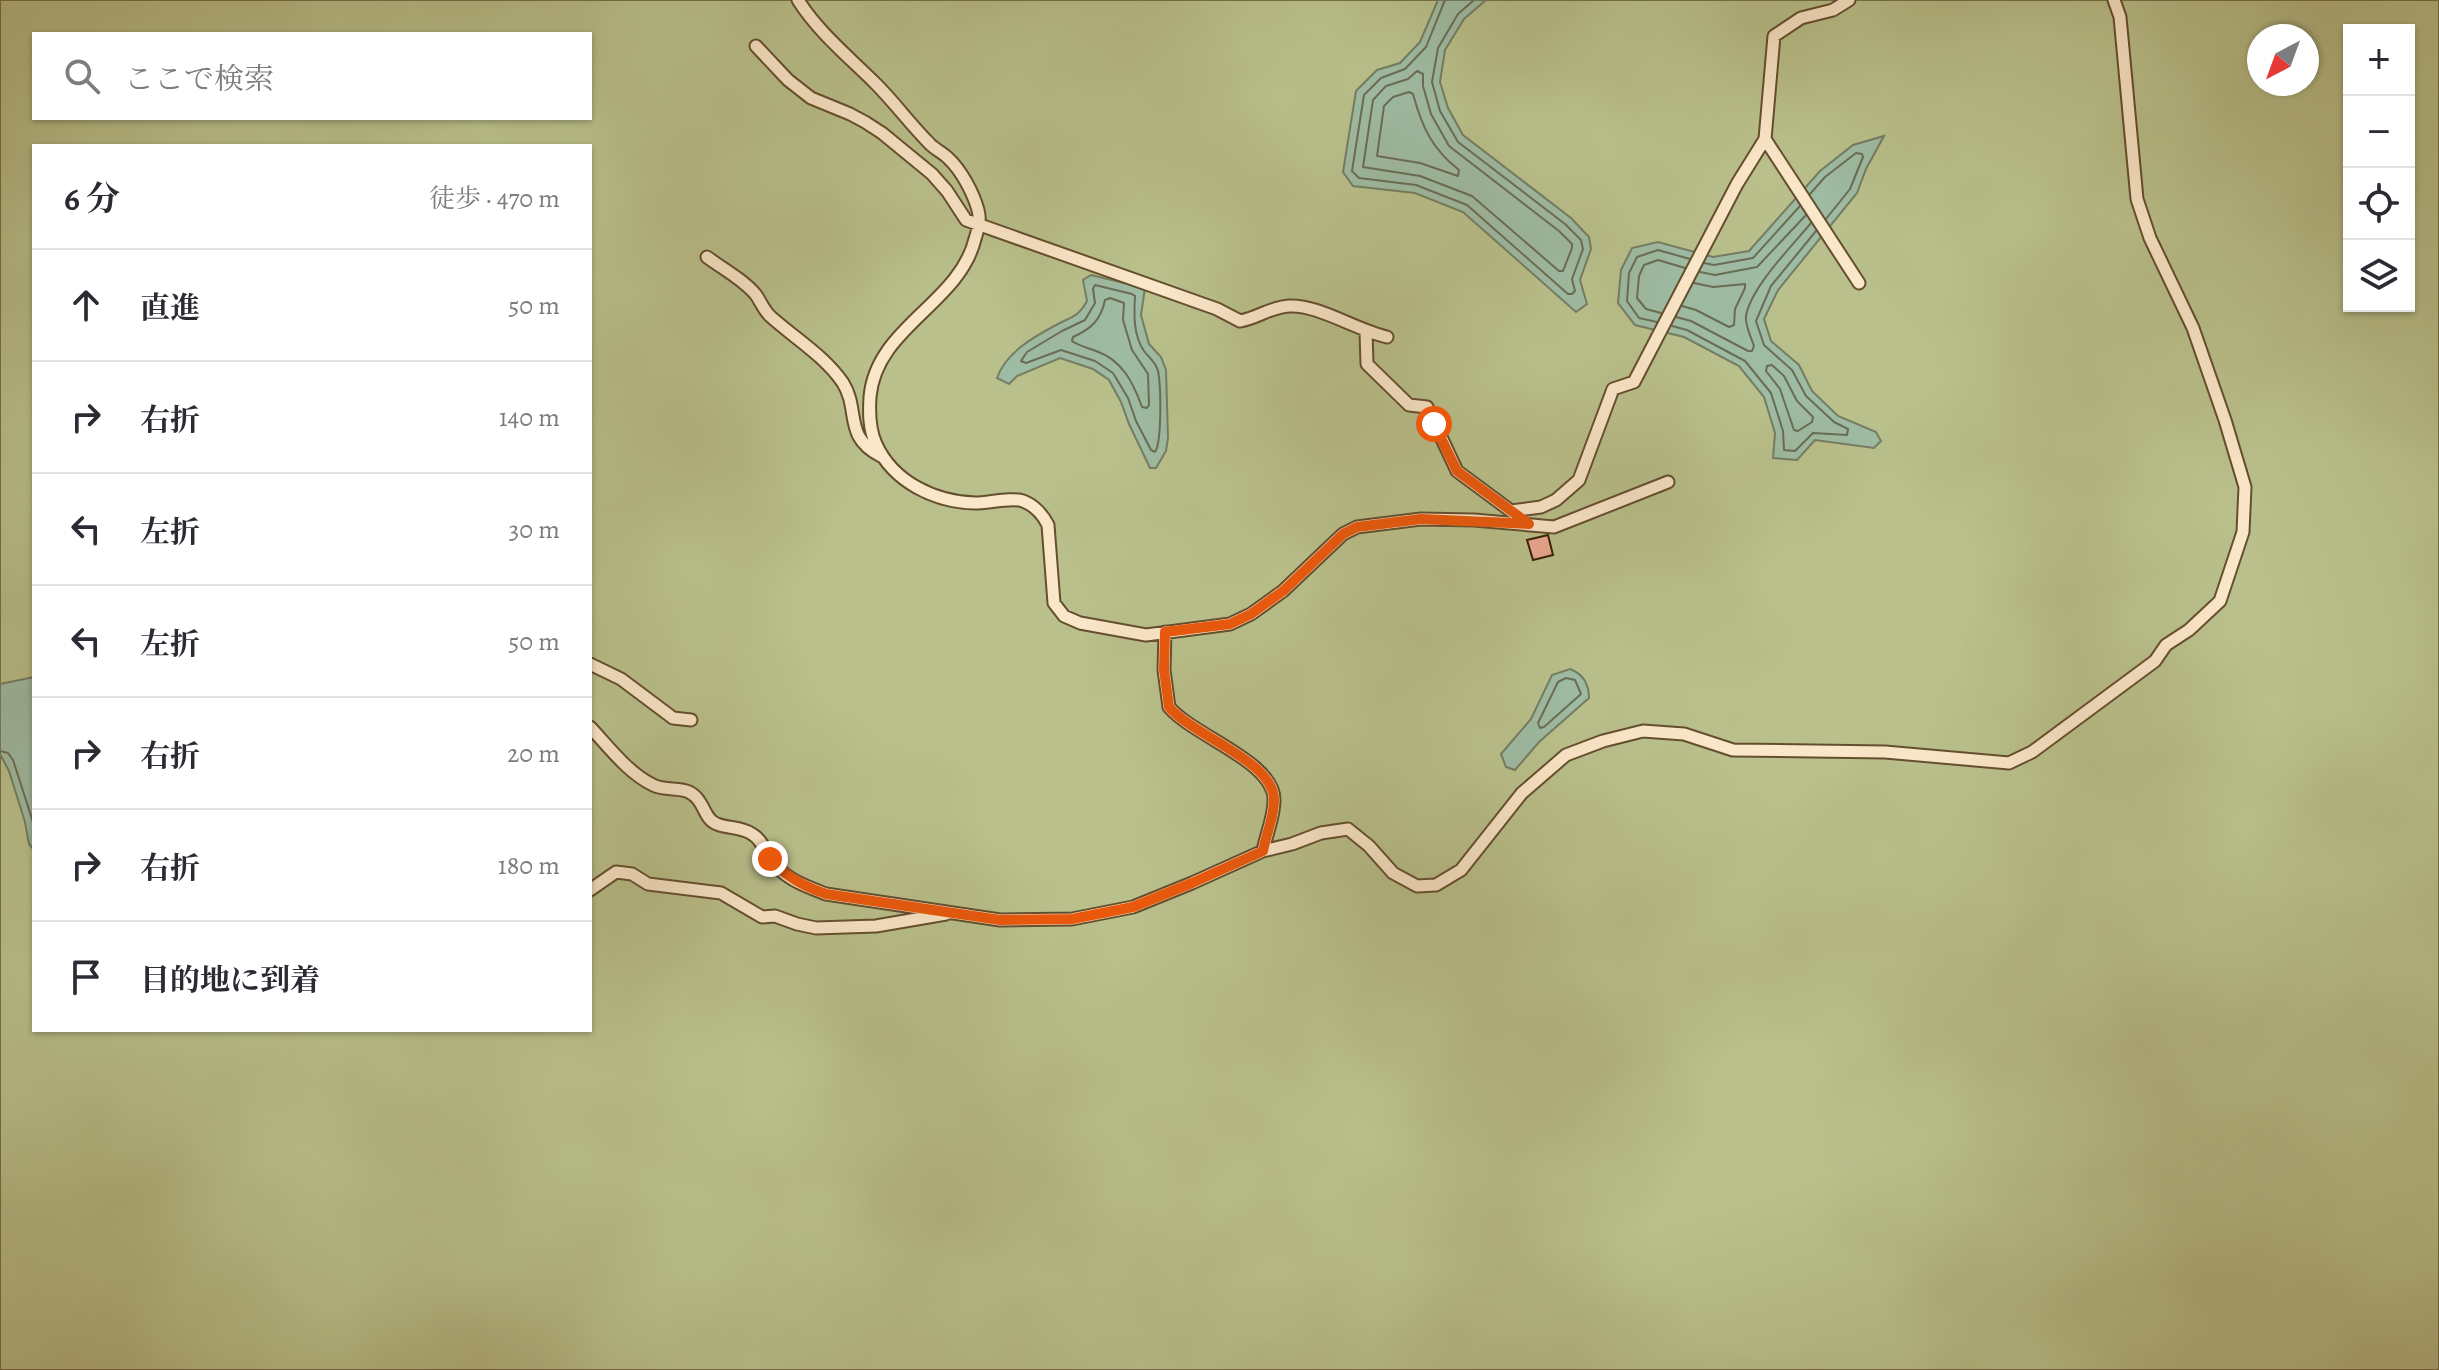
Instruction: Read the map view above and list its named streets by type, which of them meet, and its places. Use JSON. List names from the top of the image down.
{
  "north": "bottom left",
  "page": {
    "map_buttons": ["+", "−"],
    "search": "ここで検索",
    "heading": ["6 分", "徒歩 · 470 m"],
    "list": [
      ["直進", "50 m"],
      ["右折", "140 m"],
      ["左折", "30 m"],
      ["左折", "50 m"],
      ["右折", "20 m"],
      ["右折", "180 m"],
      "目的地に到着"
    ]
  }
}
